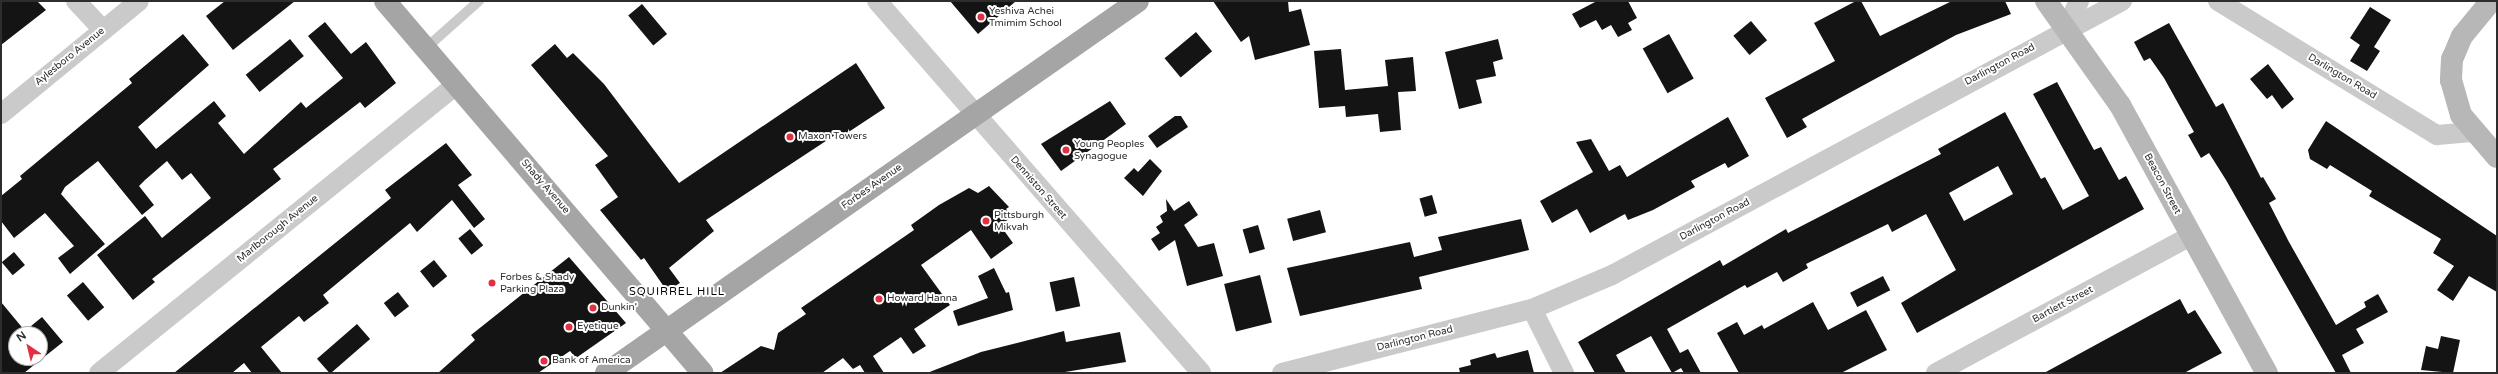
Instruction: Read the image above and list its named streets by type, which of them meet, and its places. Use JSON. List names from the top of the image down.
{
  "streets": {
    "main road": ["Beacon Street", "Shady Avenue", "Forbes Avenue"],
    "street": [
      "Aylesboro Avenue",
      "Darlington Road",
      "Denniston Street",
      "Marlborough Avenue",
      "Bartlett Street"
    ]
  },
  "crossings": [
    ["Darlington Road", "Beacon Street"],
    ["Beacon Street", "Bartlett Street"],
    ["Shady Avenue", "Forbes Avenue"],
    ["Shady Avenue", "Marlborough Avenue"],
    ["Forbes Avenue", "Denniston Street"]
  ],
  "districts": ["SQUIRREL HILL"],
  "places": [
    "Yeshiva Achei Tmimim School",
    "Maxon Towers",
    "Young Peoples Synagogue",
    "Pittsburgh Mikvah",
    "Forbes & Shady Parking Plaza",
    "Howard Hanna",
    "Dunkin'",
    "Eyetique",
    "Bank of America"
  ],
  "north": "top left"
}
